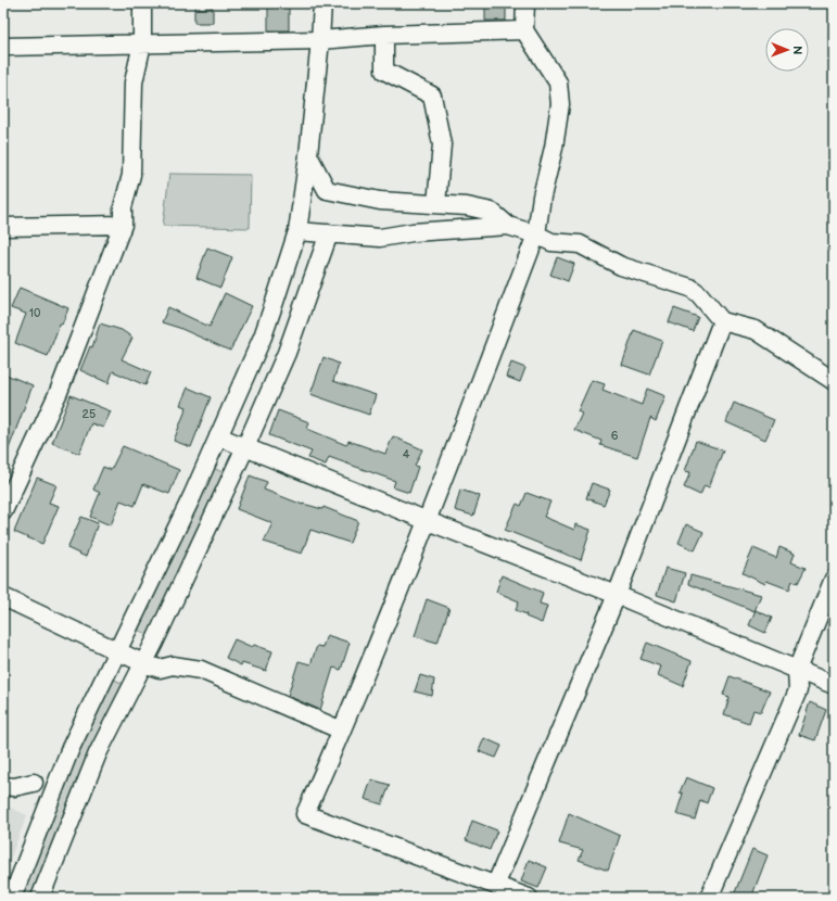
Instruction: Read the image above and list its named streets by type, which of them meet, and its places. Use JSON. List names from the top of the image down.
{
  "house_numbers": [
    "10",
    "25",
    "6",
    "4"
  ],
  "north": "right"
}
